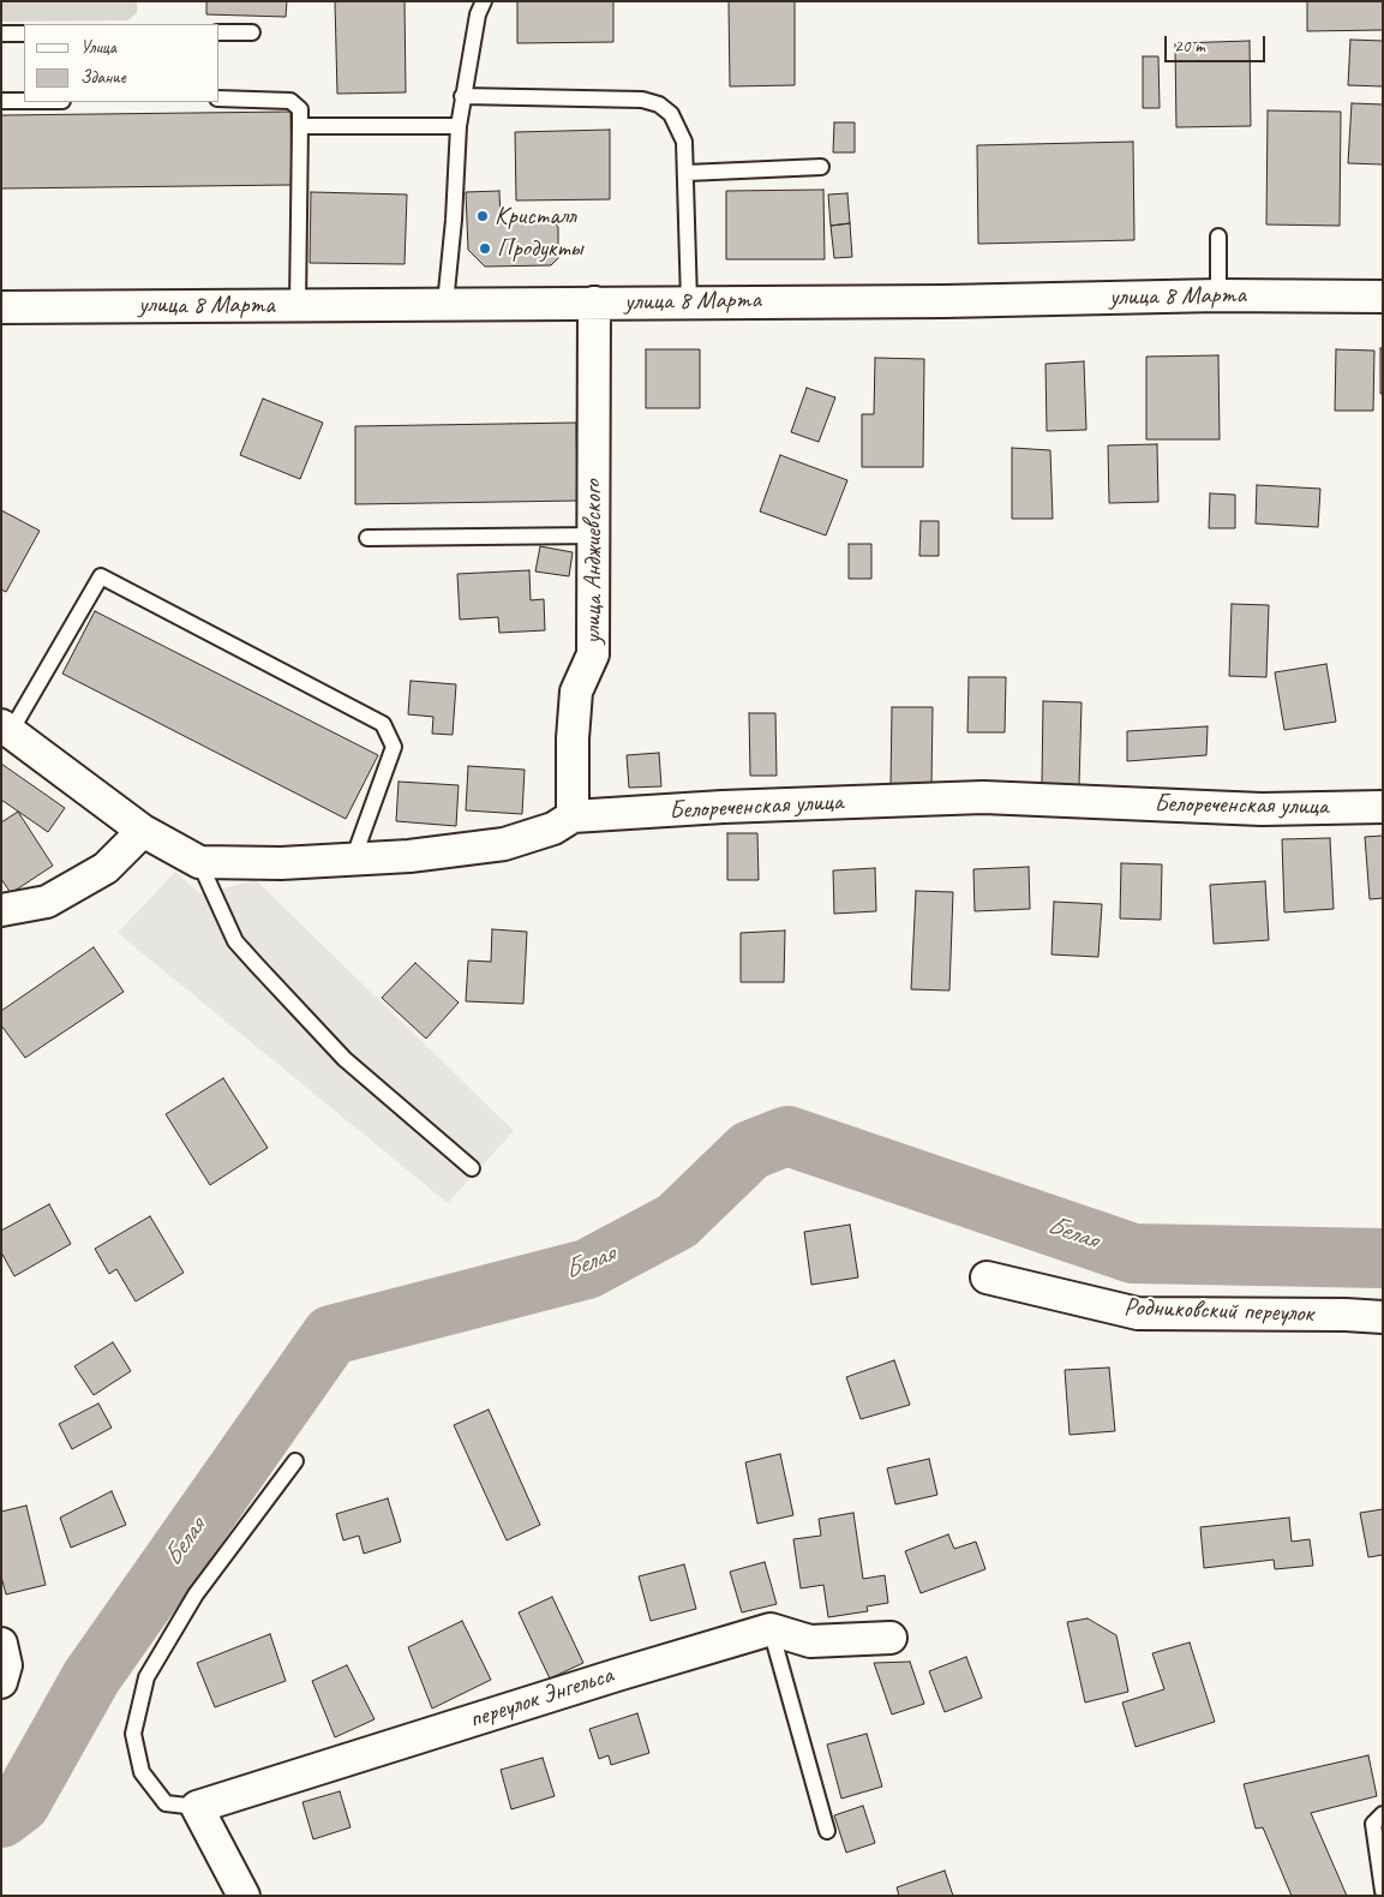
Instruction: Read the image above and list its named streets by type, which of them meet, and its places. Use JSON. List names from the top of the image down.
{
  "streets": {
    "street": [
      "улица 8 Марта",
      "улица Анджиевского",
      "Белореченская улица",
      "Родниковский переулок",
      "переулок Энгельса"
    ]
  },
  "crossings": [
    ["улица 8 Марта", "улица Анджиевского"],
    ["улица Анджиевского", "Белореченская улица"]
  ],
  "water": ["Белая"],
  "places": ["Кристалл", "Продукты"],
  "legend": ["Улица", "Здание"],
  "scale_bar": "20 m"
}
